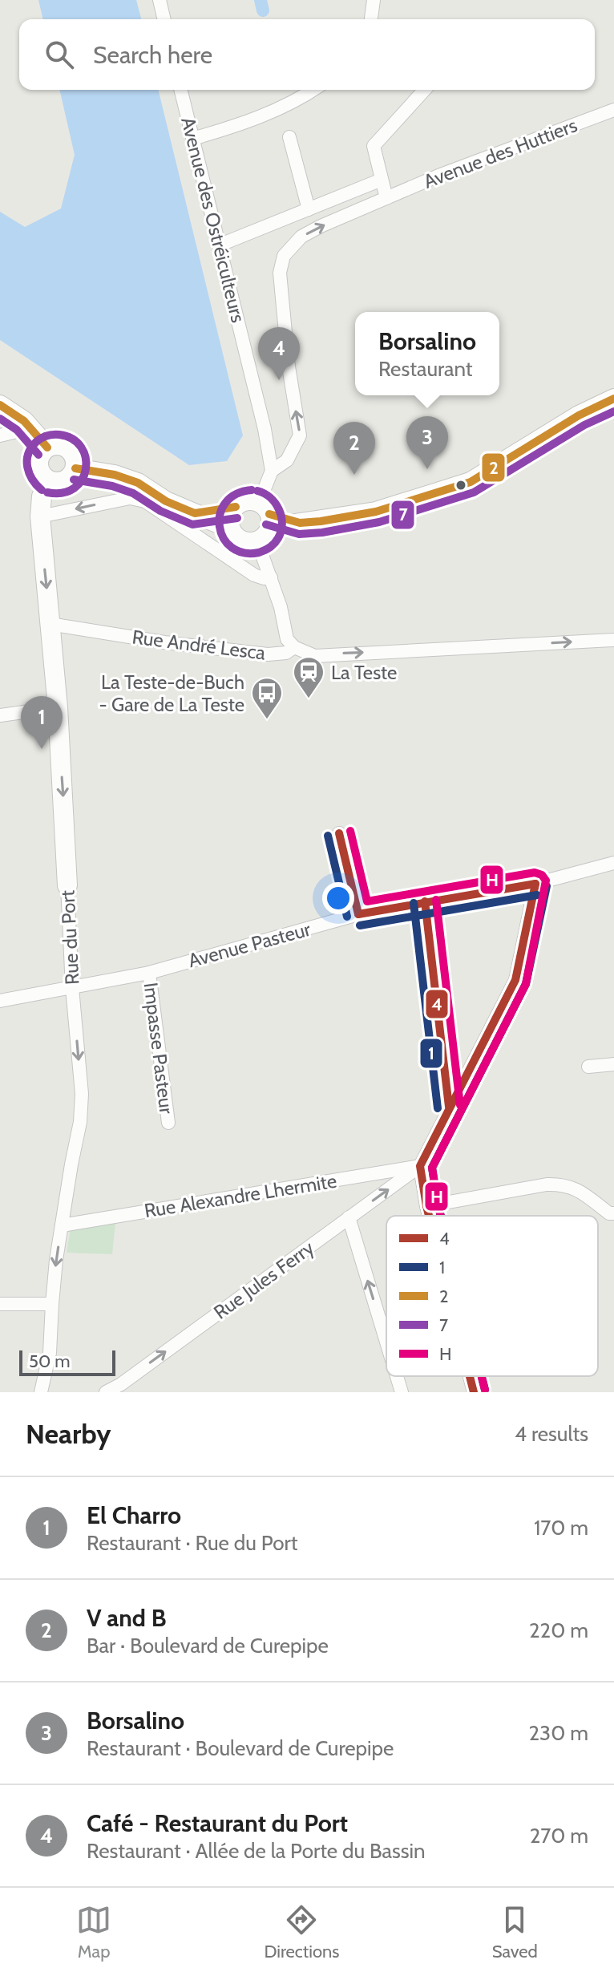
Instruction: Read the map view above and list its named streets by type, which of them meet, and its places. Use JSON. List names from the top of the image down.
{
  "streets": {
    "main road": ["Rue du Port"],
    "street": [
      "Avenue des Huttiers",
      "Avenue des Ostréiculteurs",
      "Rue André Lesca",
      "Avenue Pasteur",
      "Impasse Pasteur",
      "Rue Alexandre Lhermite",
      "Rue Jules Ferry"
    ]
  },
  "crossings": [
    ["Avenue des Huttiers", "Avenue des Ostréiculteurs"],
    ["Rue André Lesca", "Rue du Port"],
    ["Rue du Port", "Avenue Pasteur"],
    ["Rue du Port", "Rue Alexandre Lhermite"],
    ["Avenue Pasteur", "Impasse Pasteur"],
    ["Rue Alexandre Lhermite", "Rue Jules Ferry"]
  ],
  "one_way": [
    "Avenue des Huttiers",
    "Rue André Lesca",
    "Rue du Port",
    "Rue Jules Ferry"
  ],
  "places": {
    "station": ["La Teste"],
    "bus stop": ["La Teste-de-Buch - Gare de La Teste"]
  },
  "lines": [
    "transit line 2",
    "transit line 7",
    "transit line H",
    "transit line 4",
    "transit line 1"
  ],
  "legend": [
    "4",
    "1",
    "2",
    "7",
    "H"
  ],
  "scale_bar": "50 m",
  "page": {
    "search": "Search here",
    "popup": ["Borsalino", "Restaurant"],
    "pins": [
      "4",
      "3",
      "2",
      "1"
    ],
    "scale": "50 m",
    "heading": ["Nearby", "4 results"],
    "list": [
      {
        "mark": "1",
        "name": "El Charro",
        "note": "Restaurant · Rue du Port",
        "value": "170 m"
      },
      {
        "mark": "2",
        "name": "V and B",
        "note": "Bar · Boulevard de Curepipe",
        "value": "220 m"
      },
      {
        "mark": "3",
        "name": "Borsalino",
        "note": "Restaurant · Boulevard de Curepipe",
        "value": "230 m"
      },
      {
        "mark": "4",
        "name": "Café - Restaurant du Port",
        "note": "Restaurant · Allée de la Porte du Bassin",
        "value": "270 m"
      }
    ],
    "nav": ["Map", "Directions", "Saved"]
  }
}
